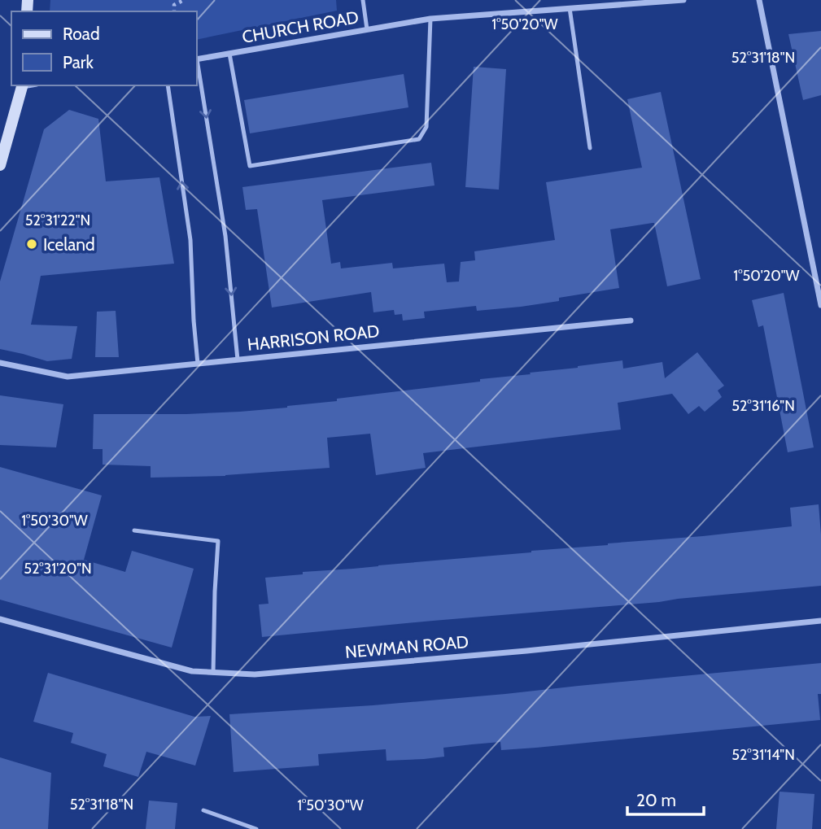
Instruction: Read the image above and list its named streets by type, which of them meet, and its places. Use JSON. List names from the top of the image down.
{
  "streets": {
    "street": ["CHURCH ROAD", "HARRISON ROAD", "NEWMAN ROAD"]
  },
  "places": ["Iceland"],
  "legend": ["Road", "Park"],
  "scale_bar": "20 m",
  "coordinates": [
    "1°50'20\"W",
    "52°31'18\"N",
    "52°31'22\"N",
    "52°31'16\"N",
    "1°50'30\"W",
    "52°31'20\"N",
    "52°31'14\"N"
  ]
}
